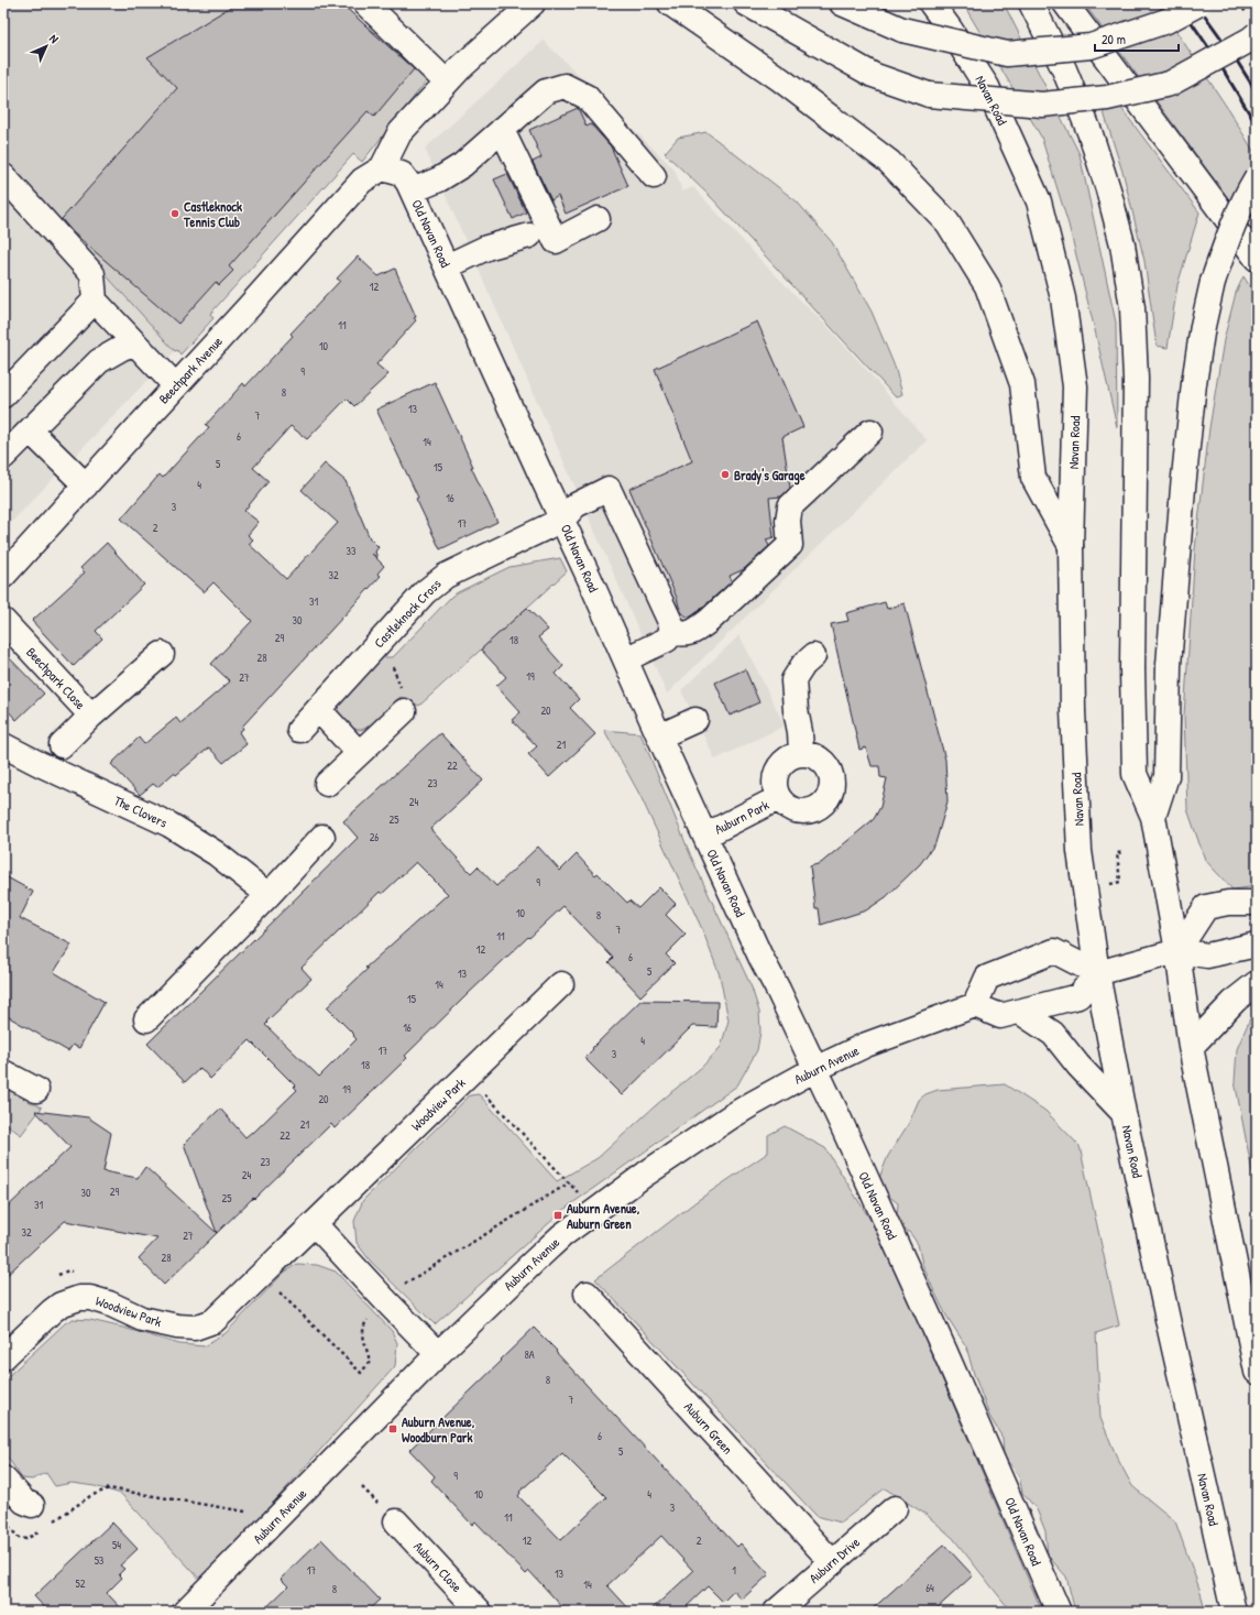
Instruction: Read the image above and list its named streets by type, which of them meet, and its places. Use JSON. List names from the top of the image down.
{
  "streets": {
    "main road": [
      "Navan Road",
      "Old Navan Road",
      "Beechpark Avenue",
      "Castleknock Cross",
      "Beechpark Close",
      "The Clovers",
      "Auburn Park",
      "Auburn Avenue",
      "Woodview Park",
      "Auburn Green",
      "Auburn Drive",
      "Auburn Close"
    ]
  },
  "crossings": [
    ["Old Navan Road", "Beechpark Avenue"],
    ["Old Navan Road", "Castleknock Cross"],
    ["Old Navan Road", "Auburn Park"],
    ["Old Navan Road", "Auburn Avenue"],
    ["Auburn Green", "Auburn Drive"]
  ],
  "places": {
    "other": ["Castleknock Tennis Club", "Brady's Garage"],
    "transit": ["Auburn Avenue, Auburn Green", "Auburn Avenue, Woodburn Park"]
  },
  "house_numbers": [
    "12",
    "11",
    "10",
    "9",
    "8",
    "13",
    "7",
    "6",
    "14",
    "5",
    "15",
    "4",
    "16",
    "3",
    "17",
    "2",
    "33",
    "32",
    "31",
    "30",
    "29",
    "18",
    "28",
    "19",
    "27",
    "20",
    "21",
    "22",
    "23",
    "24",
    "25",
    "26",
    "9",
    "10",
    "8",
    "7",
    "11",
    "12",
    "6",
    "5",
    "13",
    "14",
    "15",
    "16",
    "4",
    "17",
    "3",
    "18",
    "19",
    "20",
    "21",
    "22",
    "23",
    "24",
    "29",
    "30",
    "25",
    "31",
    "32",
    "27",
    "28",
    "8A",
    "8",
    "7",
    "6",
    "5",
    "9",
    "10",
    "4",
    "3",
    "11",
    "12",
    "2",
    "54",
    "53",
    "17",
    "1",
    "13",
    "52",
    "14",
    "64",
    "8"
  ],
  "scale_bar": "20 m",
  "north": "top right"
}
